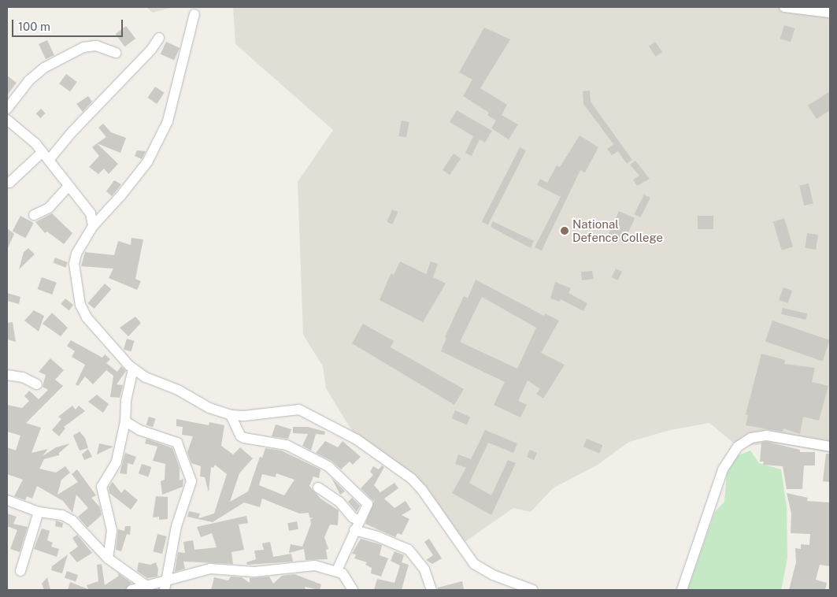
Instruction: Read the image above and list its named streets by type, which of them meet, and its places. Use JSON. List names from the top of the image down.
{
  "places": ["National Defence College"],
  "scale_bar": "100 m"
}
